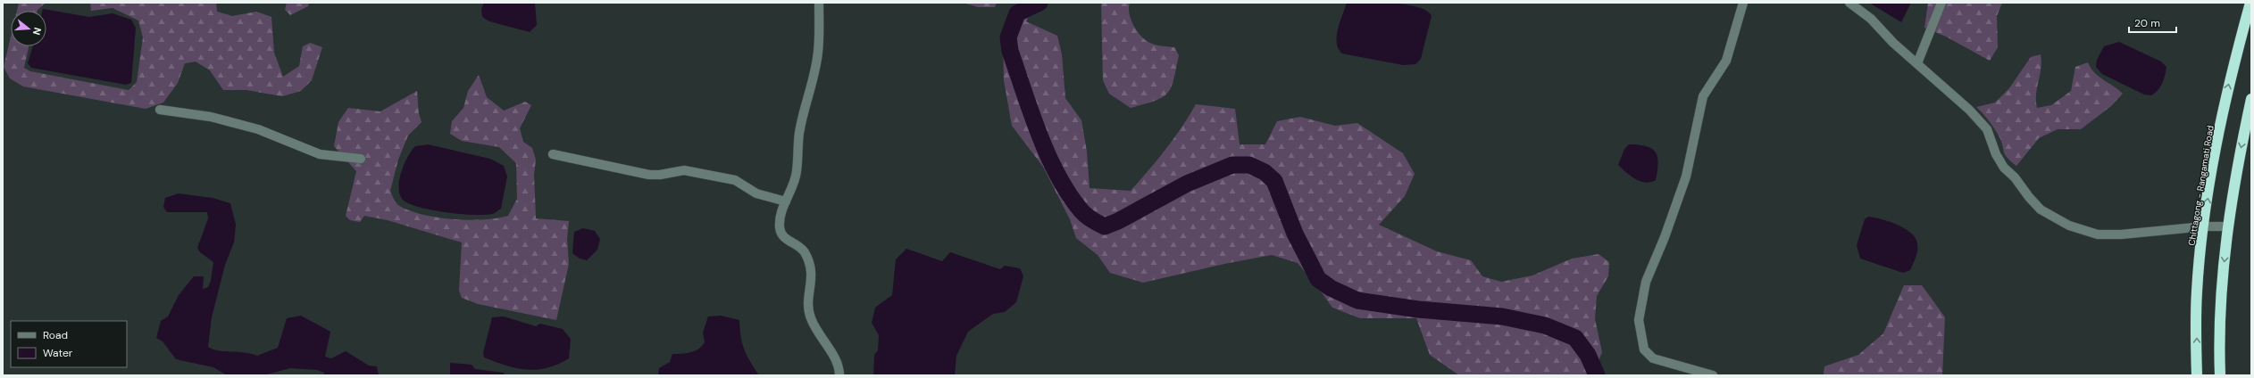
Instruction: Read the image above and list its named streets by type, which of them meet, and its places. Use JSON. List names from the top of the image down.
{
  "streets": {
    "highway": ["Chittagong - Rangamati Road"]
  },
  "legend": ["Road", "Water"],
  "scale_bar": "20 m",
  "north": "right"
}
